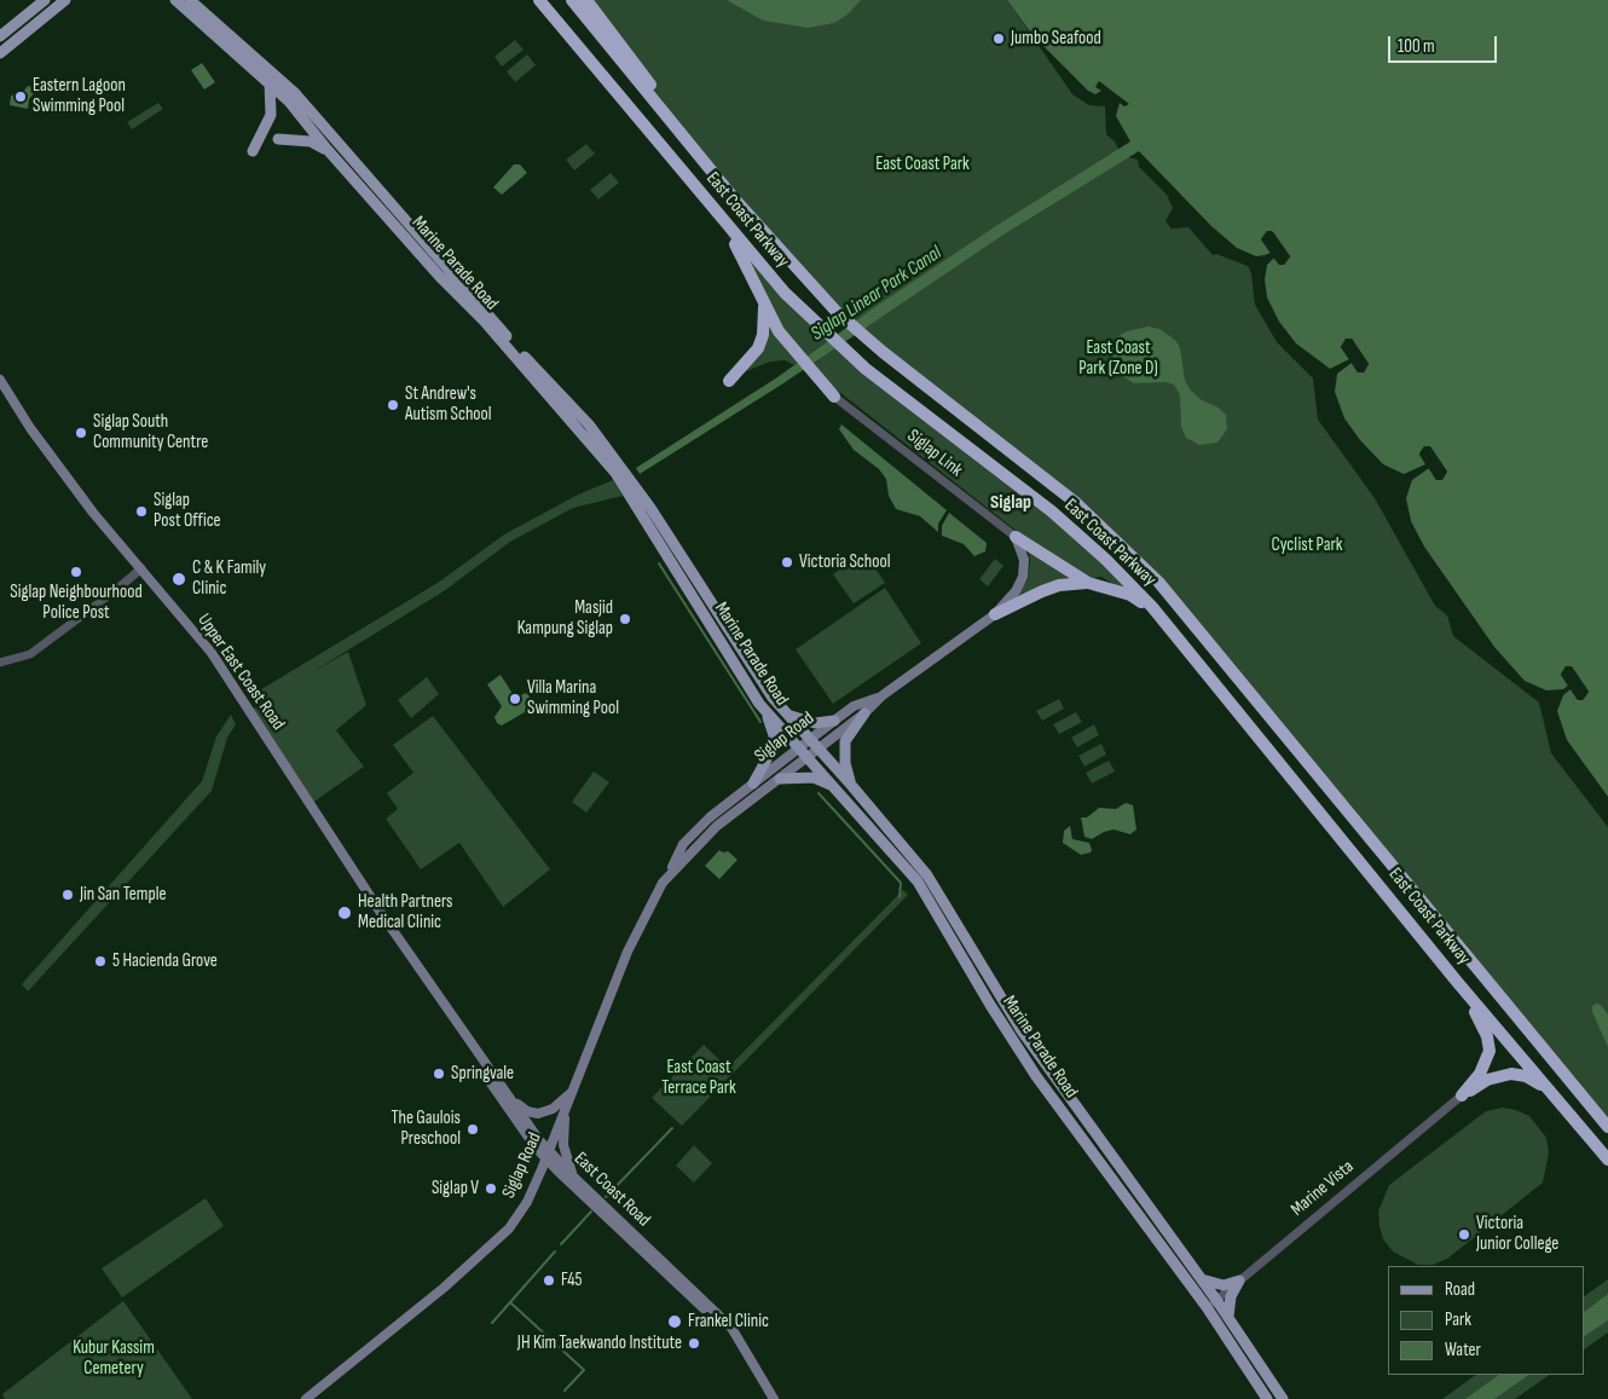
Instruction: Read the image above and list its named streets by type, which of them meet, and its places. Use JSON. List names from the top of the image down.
{
  "streets": {
    "highway": ["East Coast Parkway"],
    "main road": [
      "Marine Parade Road",
      "Upper East Coast Road",
      "Siglap Road",
      "East Coast Road"
    ],
    "street": ["Siglap Link", "Marine Vista"]
  },
  "crossings": [
    ["Marine Parade Road", "Siglap Road"],
    ["Marine Parade Road", "Marine Vista"],
    ["Siglap Link", "Siglap Road"],
    ["Upper East Coast Road", "East Coast Road"],
    ["Siglap Road", "East Coast Road"]
  ],
  "districts": ["Siglap"],
  "water": ["Siglap Linear Park Canal"],
  "parks": [
    "East Coast Park",
    "East Coast Park (Zone D)",
    "Cyclist Park",
    "East Coast Terrace Park",
    "Kubur Kassim Cemetery"
  ],
  "places": [
    "Jumbo Seafood",
    "Eastern Lagoon Swimming Pool",
    "St Andrew's Autism School",
    "Siglap South Community Centre",
    "Siglap Post Office",
    "Victoria School",
    "Siglap Neighbourhood Police Post",
    "C & K Family Clinic",
    "Masjid Kampung Siglap",
    "Villa Marina Swimming Pool",
    "Jin San Temple",
    "Health Partners Medical Clinic",
    "5 Hacienda Grove",
    "Springvale",
    "The Gaulois Preschool",
    "Siglap V",
    "Victoria Junior College",
    "F45",
    "Frankel Clinic",
    "JH Kim Taekwando Institute"
  ],
  "legend": ["Road", "Park", "Water"],
  "scale_bar": "100 m"
}
